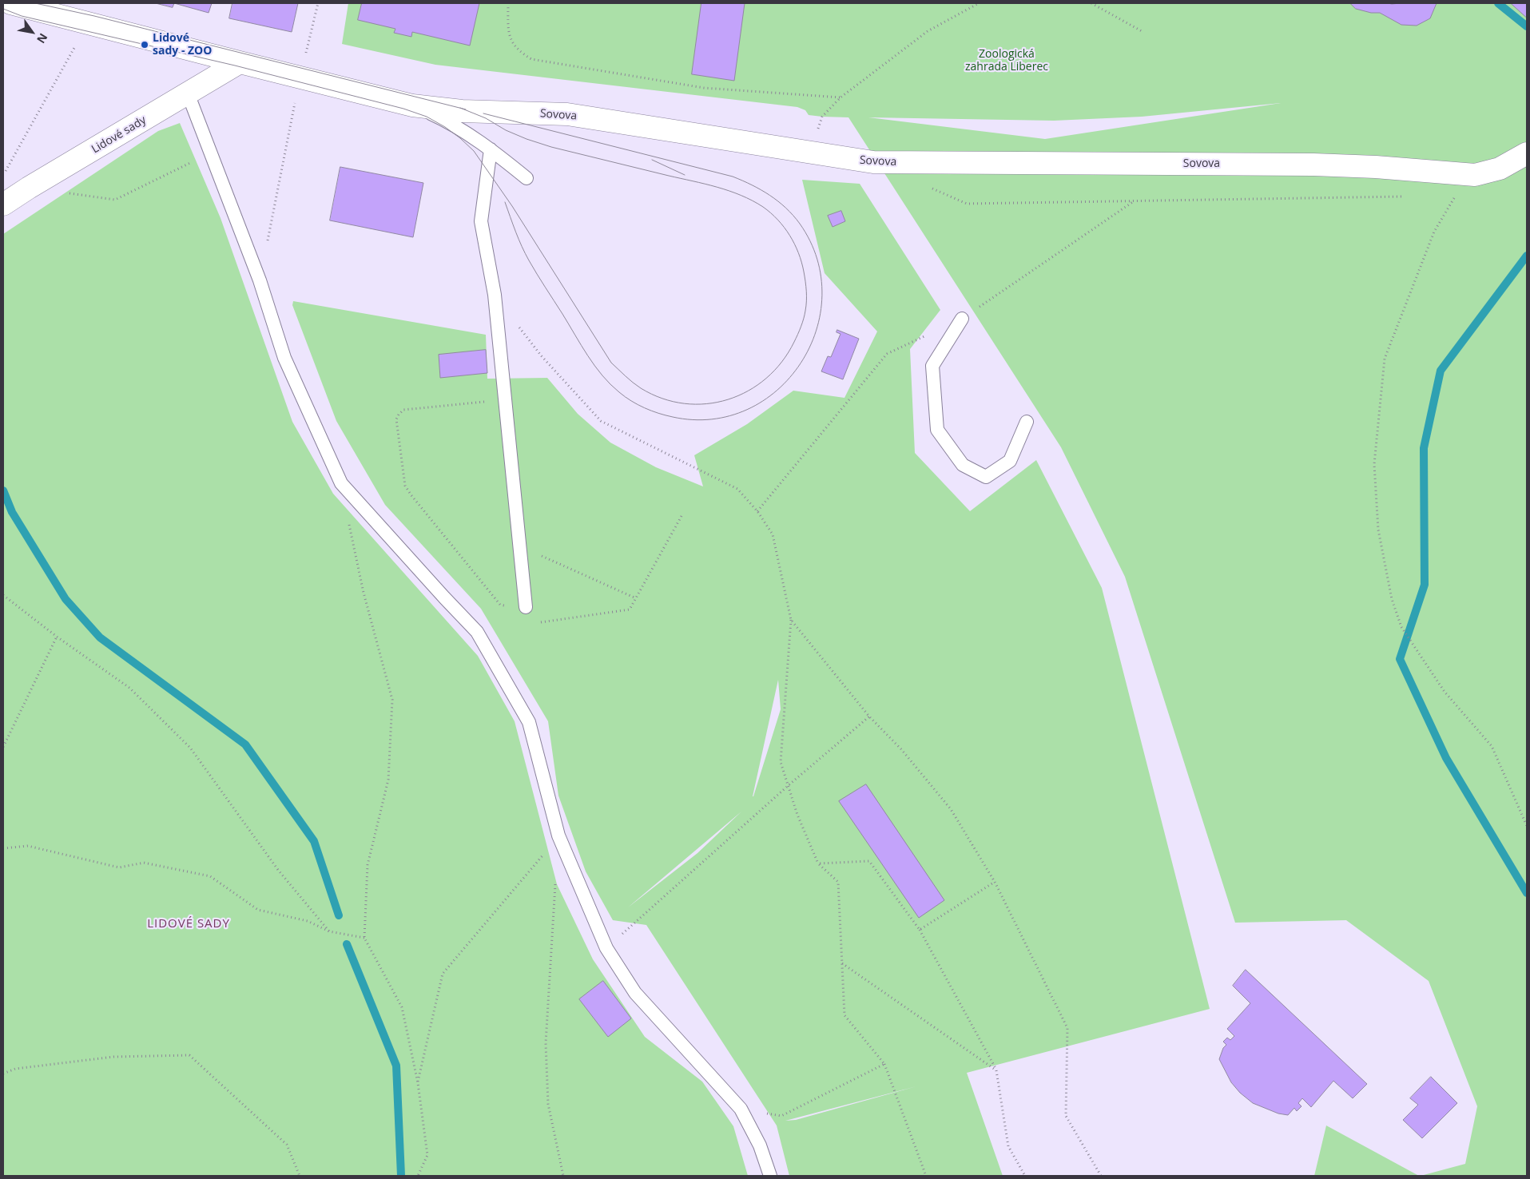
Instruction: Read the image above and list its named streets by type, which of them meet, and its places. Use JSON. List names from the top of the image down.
{
  "streets": {
    "street": ["Sovova", "Lidové sady"]
  },
  "crossings": [
    ["Sovova", "Lidové sady"]
  ],
  "districts": ["LIDOVÉ SADY"],
  "parks": ["Zoologická zahrada Liberec"],
  "places": ["Lidové sady - ZOO"],
  "north": "bottom right"
}
